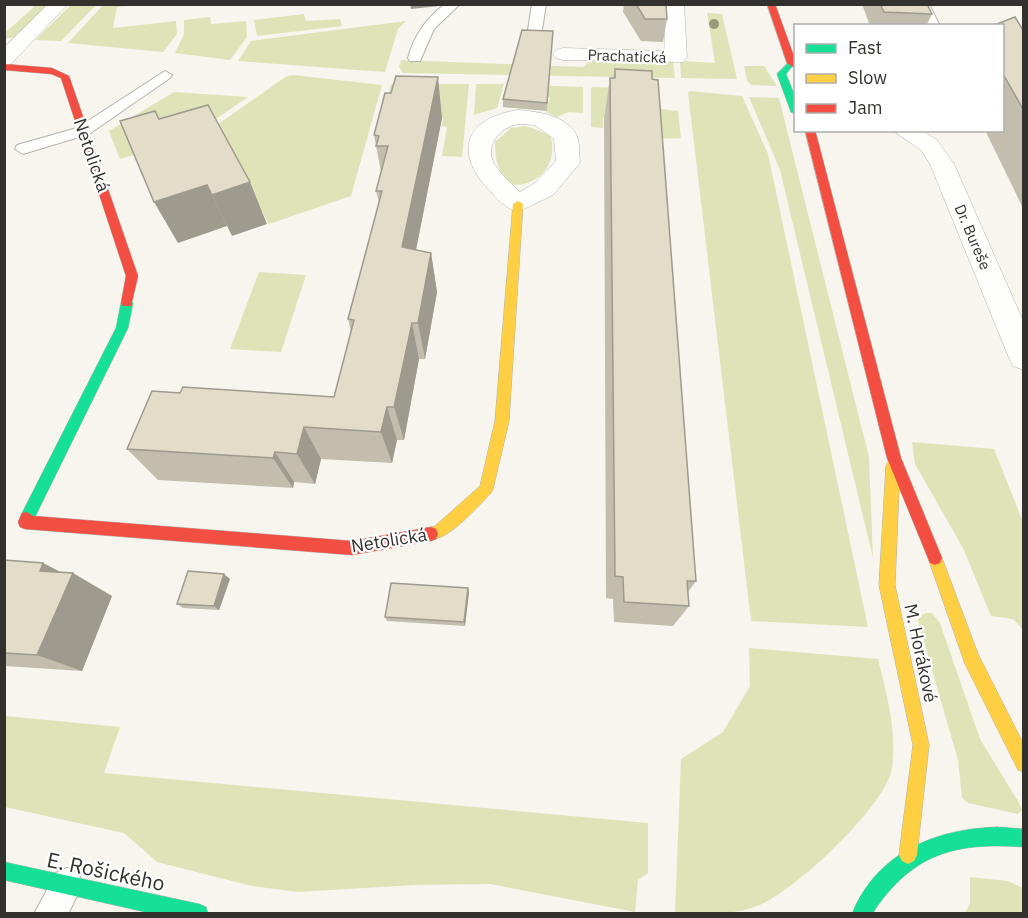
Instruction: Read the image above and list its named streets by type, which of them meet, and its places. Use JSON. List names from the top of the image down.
{
  "streets": {
    "street": [
      "Prachatická",
      "Netolická",
      "Dr. Bureše",
      "M. Horákové",
      "E. Rošického"
    ]
  },
  "legend": ["Fast", "Slow", "Jam"]
}
